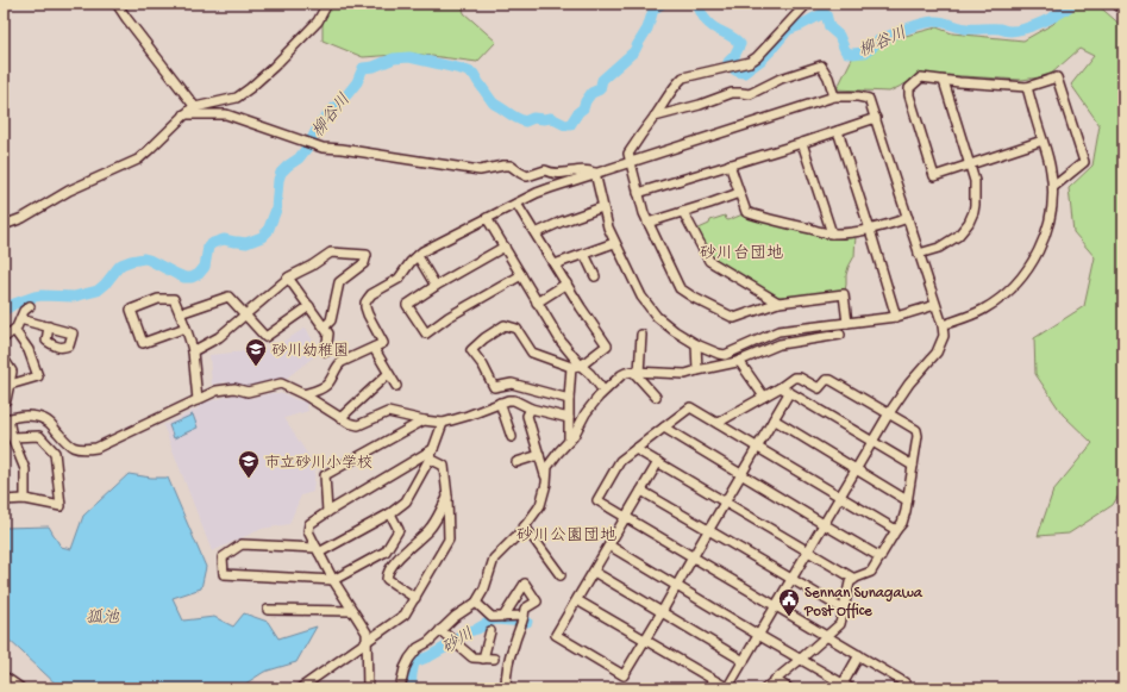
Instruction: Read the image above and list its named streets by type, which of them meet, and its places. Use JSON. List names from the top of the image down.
{
  "districts": ["砂川台団地", "砂川公園団地"],
  "water": ["柳谷川", "狐池", "砂川"],
  "places": {
    "school or university": ["砂川幼稚園", "市立砂川小学校"],
    "public building": ["Sennan Sunagawa Post Office"]
  }
}
